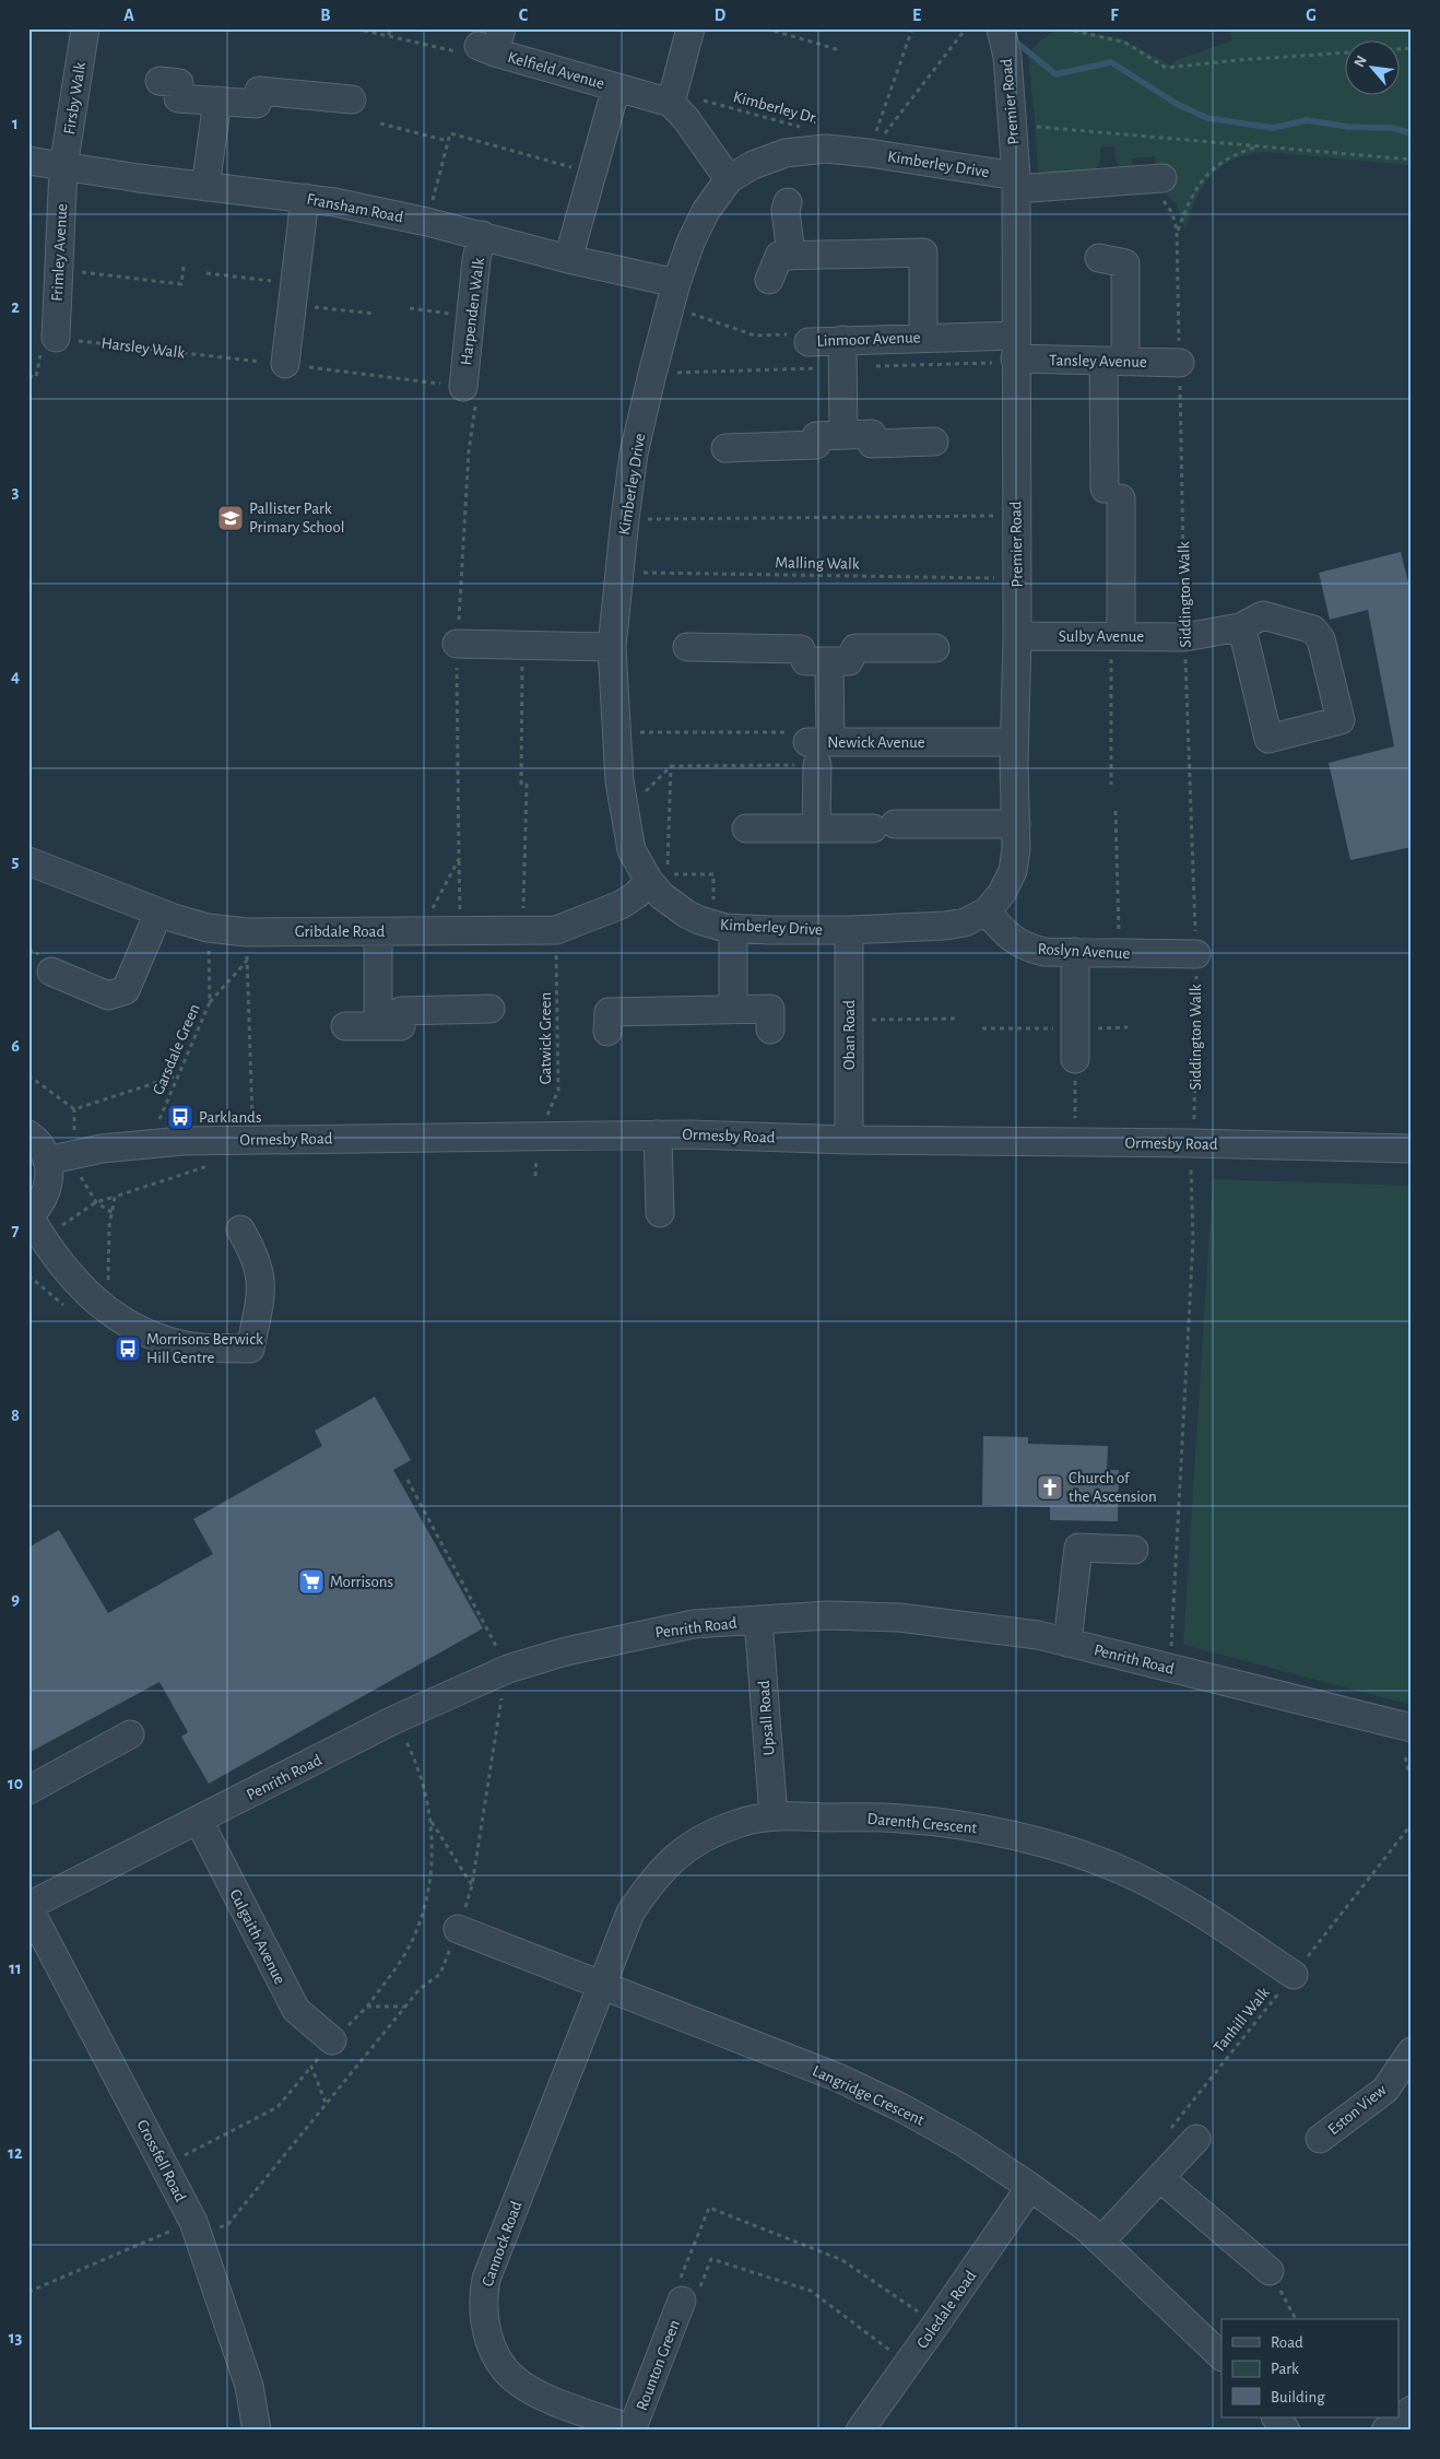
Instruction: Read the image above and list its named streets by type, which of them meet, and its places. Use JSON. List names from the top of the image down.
{
  "streets": {
    "street": [
      "Kelfield Avenue",
      "Firsby Walk",
      "Premier Road",
      "Kimberley Drive",
      "Fransham Road",
      "Frimley Avenue",
      "Harpenden Walk",
      "Linmoor Avenue",
      "Tansley Avenue",
      "Sulby Avenue",
      "Newick Avenue",
      "Gribdale Road",
      "Roslyn Avenue",
      "Oban Road",
      "Ormesby Road",
      "Penrith Road",
      "Upsall Road",
      "Darenth Crescent",
      "Culgaith Avenue",
      "Langridge Crescent",
      "Eston View",
      "Crossfell Road",
      "Cannock Road",
      "Coledale Road",
      "Rounton Green"
    ],
    "path": [
      "Kimberley Dr.",
      "Harsley Walk",
      "Malling Walk",
      "Siddington Walk",
      "Gatwick Green",
      "Garsdale Green",
      "Tanhill Walk"
    ]
  },
  "crossings": [
    ["Kelfield Avenue", "Kimberley Dr."],
    ["Firsby Walk", "Fransham Road"],
    ["Firsby Walk", "Frimley Avenue"],
    ["Premier Road", "Kimberley Drive"],
    ["Premier Road", "Linmoor Avenue"],
    ["Premier Road", "Tansley Avenue"],
    ["Premier Road", "Malling Walk"],
    ["Premier Road", "Sulby Avenue"],
    ["Premier Road", "Newick Avenue"],
    ["Premier Road", "Roslyn Avenue"],
    ["Premier Road", "Oban Road"],
    ["Kimberley Drive", "Fransham Road"],
    ["Kimberley Drive", "Linmoor Avenue"],
    ["Kimberley Drive", "Malling Walk"],
    ["Kimberley Drive", "Newick Avenue"],
    ["Kimberley Drive", "Gribdale Road"],
    ["Kimberley Drive", "Oban Road"],
    ["Fransham Road", "Frimley Avenue"],
    ["Fransham Road", "Harpenden Walk"],
    ["Fransham Road", "Linmoor Avenue"],
    ["Frimley Avenue", "Harsley Walk"],
    ["Harpenden Walk", "Harsley Walk"],
    ["Linmoor Avenue", "Tansley Avenue"],
    ["Tansley Avenue", "Siddington Walk"],
    ["Siddington Walk", "Sulby Avenue"],
    ["Siddington Walk", "Roslyn Avenue"],
    ["Siddington Walk", "Ormesby Road"],
    ["Siddington Walk", "Penrith Road"],
    ["Gribdale Road", "Gatwick Green"],
    ["Gribdale Road", "Garsdale Green"],
    ["Oban Road", "Ormesby Road"],
    ["Gatwick Green", "Ormesby Road"],
    ["Garsdale Green", "Ormesby Road"],
    ["Penrith Road", "Upsall Road"],
    ["Penrith Road", "Culgaith Avenue"],
    ["Penrith Road", "Crossfell Road"],
    ["Upsall Road", "Darenth Crescent"],
    ["Darenth Crescent", "Tanhill Walk"],
    ["Darenth Crescent", "Langridge Crescent"],
    ["Darenth Crescent", "Cannock Road"],
    ["Langridge Crescent", "Cannock Road"],
    ["Langridge Crescent", "Coledale Road"],
    ["Cannock Road", "Rounton Green"]
  ],
  "places": {
    "school or university": ["Pallister Park Primary School"],
    "bus stop": ["Parklands", "Morrisons Berwick Hill Centre"],
    "church": ["Church of the Ascension"],
    "supermarket": ["Morrisons"]
  },
  "legend": ["Road", "Park", "Building"],
  "north": "top left",
  "grid": {
    "columns": [
      "A",
      "B",
      "C",
      "D",
      "E",
      "F",
      "G"
    ],
    "rows": [
      "1",
      "2",
      "3",
      "4",
      "5",
      "6",
      "7",
      "8",
      "9",
      "10",
      "11",
      "12",
      "13"
    ]
  }
}
